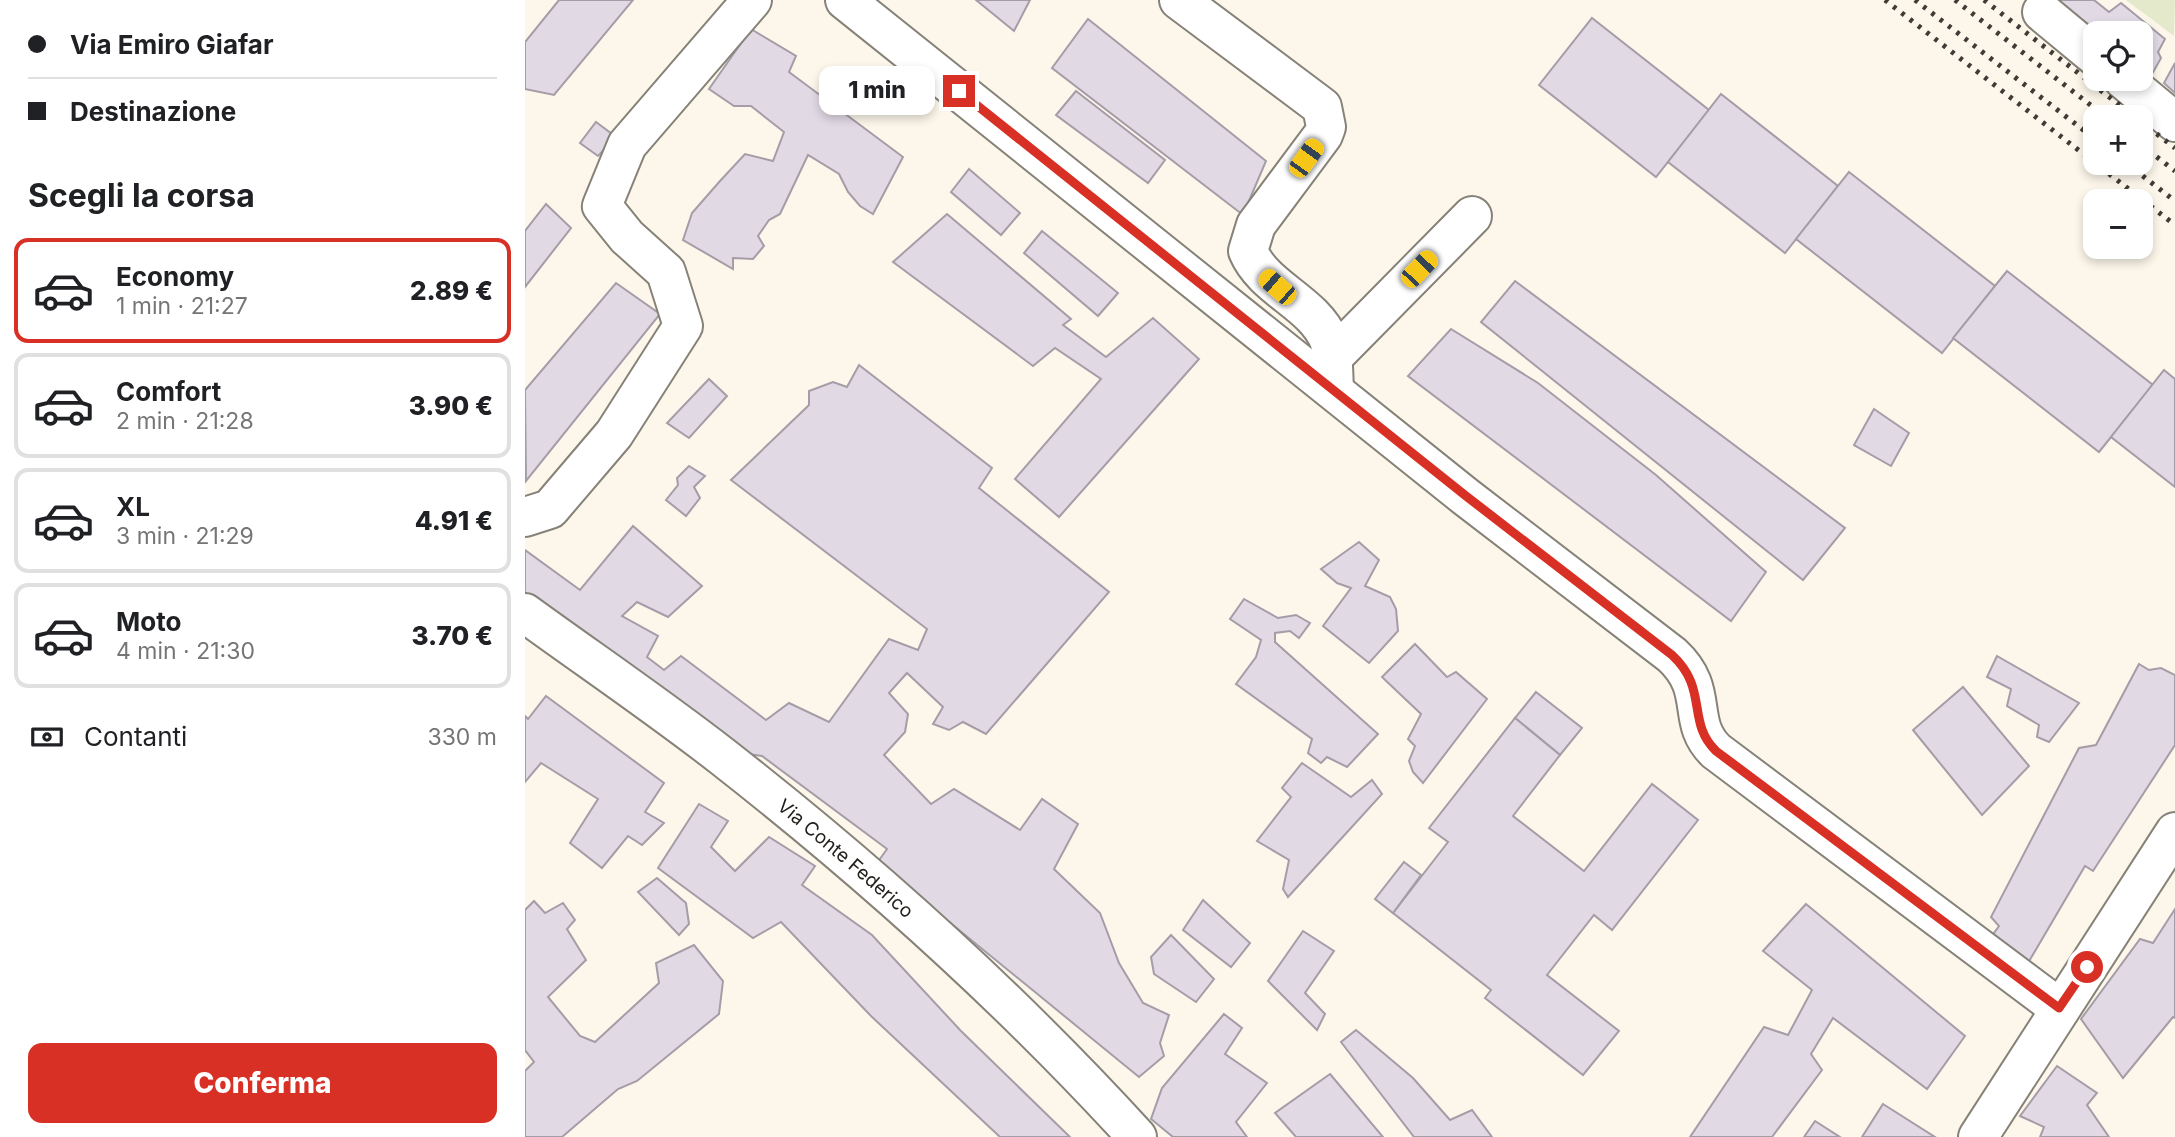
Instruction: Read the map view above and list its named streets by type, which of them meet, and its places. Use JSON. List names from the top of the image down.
{
  "streets": {
    "street": ["Via Conte Federico"]
  },
  "page": {
    "banner": ["Via Emiro Giafar", "Destinazione"],
    "map_buttons": ["+", "−"],
    "bubble": "1 min",
    "heading": "Scegli la corsa",
    "list": [
      {
        "name": "Economy",
        "note": "1 min · 21:27",
        "value": "2.89 €"
      },
      {
        "name": "Comfort",
        "note": "2 min · 21:28",
        "value": "3.90 €"
      },
      {
        "name": "XL",
        "note": "3 min · 21:29",
        "value": "4.91 €"
      },
      {
        "name": "Moto",
        "note": "4 min · 21:30",
        "value": "3.70 €"
      }
    ],
    "pay": ["Contanti", "330 m"],
    "buttons": "Conferma"
  }
}
